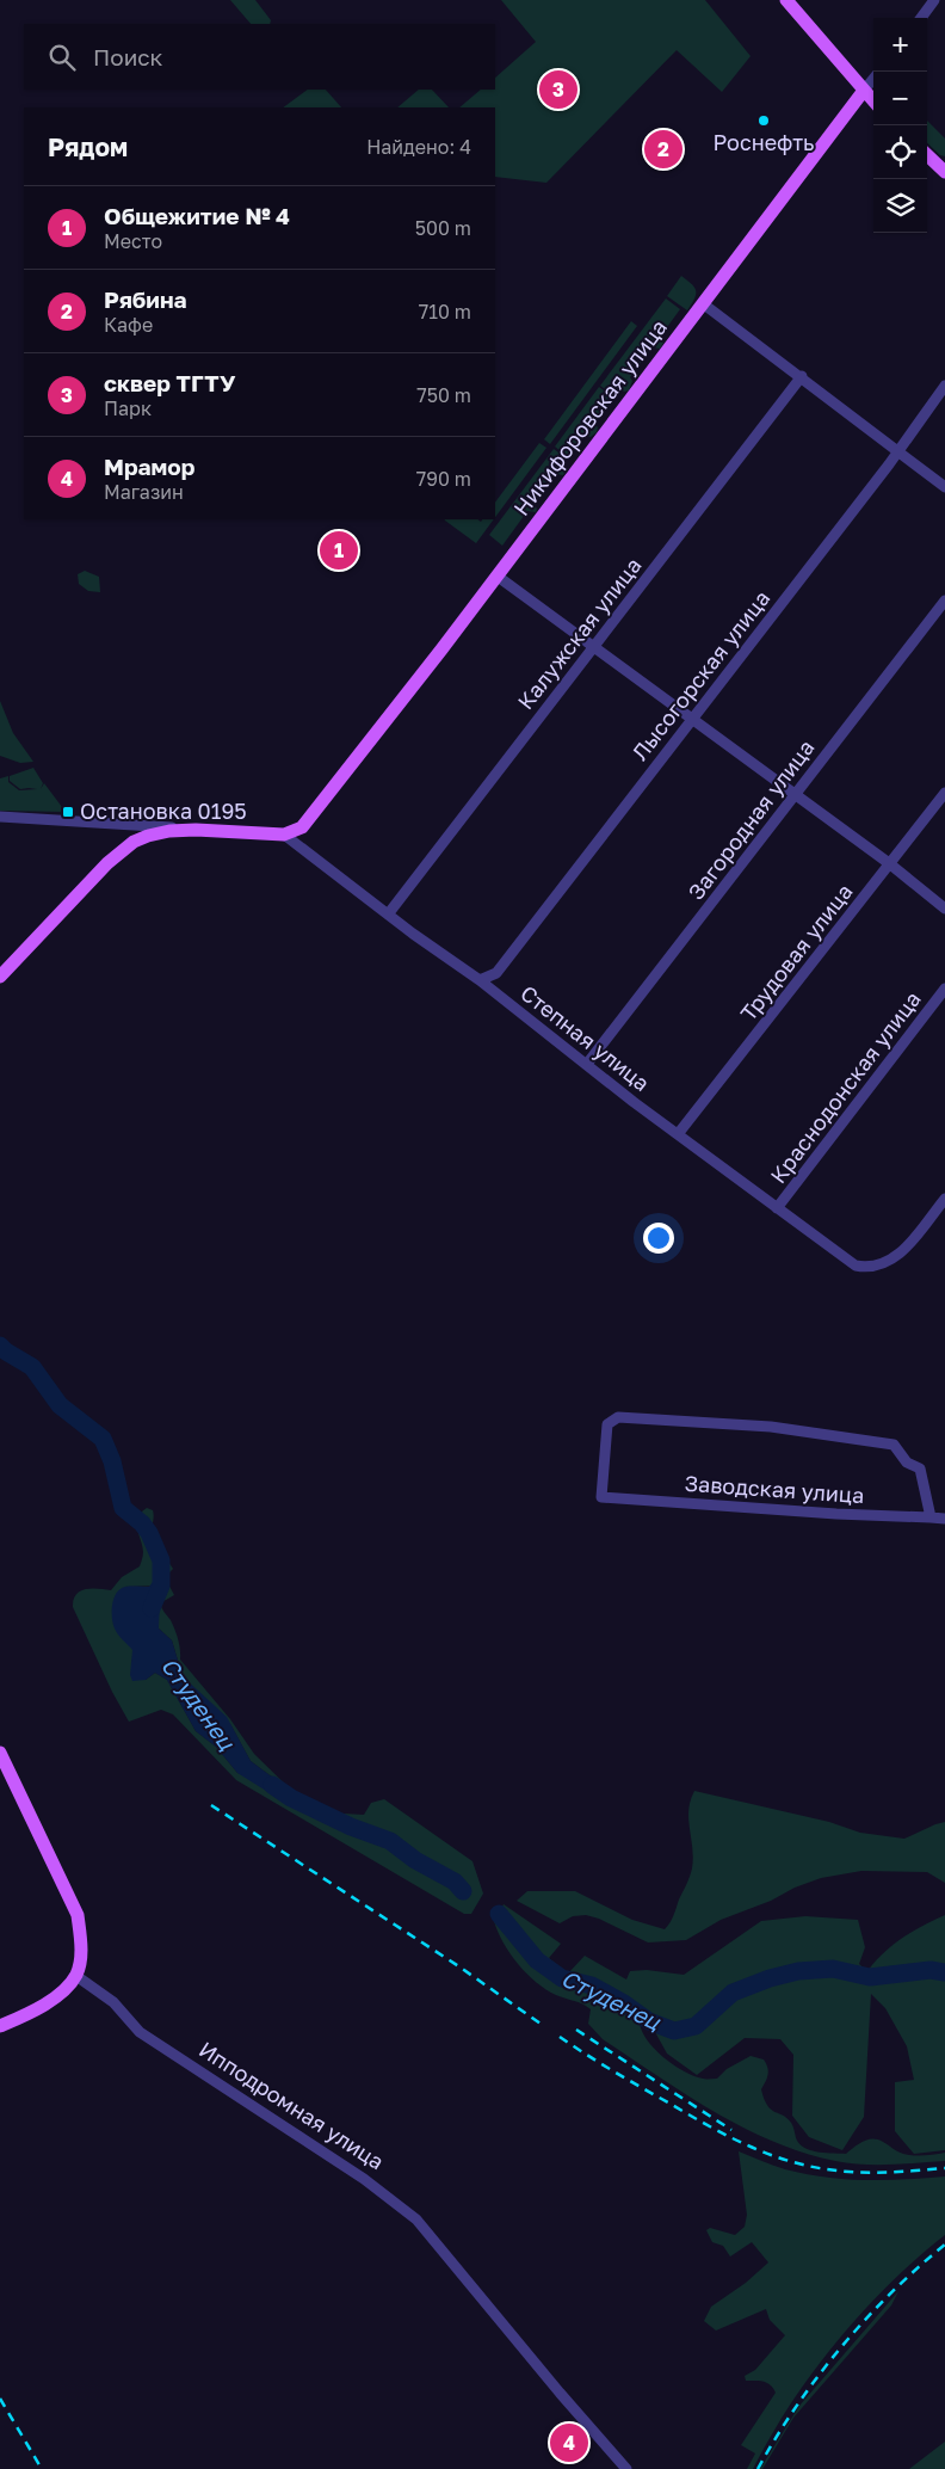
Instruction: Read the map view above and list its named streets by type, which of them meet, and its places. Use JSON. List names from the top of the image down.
{
  "streets": {
    "main road": ["Никифоровская улица"],
    "street": [
      "Калужская улица",
      "Лысогорская улица",
      "Загородная улица",
      "Трудовая улица",
      "Степная улица",
      "Краснодонская улица",
      "Заводская улица",
      "Ипподромная улица"
    ]
  },
  "crossings": [
    ["Никифоровская улица", "Степная улица"],
    ["Калужская улица", "Степная улица"],
    ["Лысогорская улица", "Степная улица"],
    ["Загородная улица", "Степная улица"],
    ["Трудовая улица", "Степная улица"],
    ["Степная улица", "Краснодонская улица"]
  ],
  "water": ["Студенец"],
  "places": {
    "other": ["Роснефть"],
    "transit": ["Остановка 0195"]
  },
  "page": {
    "map_buttons": ["+", "−"],
    "search": "Поиск",
    "pins": [
      "3",
      "2",
      "1",
      "4"
    ],
    "heading": ["Рядом", "Найдено: 4"],
    "list": [
      {
        "mark": "1",
        "name": "Общежитие № 4",
        "note": "Место",
        "value": "500 m"
      },
      {
        "mark": "2",
        "name": "Рябина",
        "note": "Кафе",
        "value": "710 m"
      },
      {
        "mark": "3",
        "name": "сквер ТГТУ",
        "note": "Парк",
        "value": "750 m"
      },
      {
        "mark": "4",
        "name": "Мрамор",
        "note": "Магазин",
        "value": "790 m"
      }
    ]
  }
}
